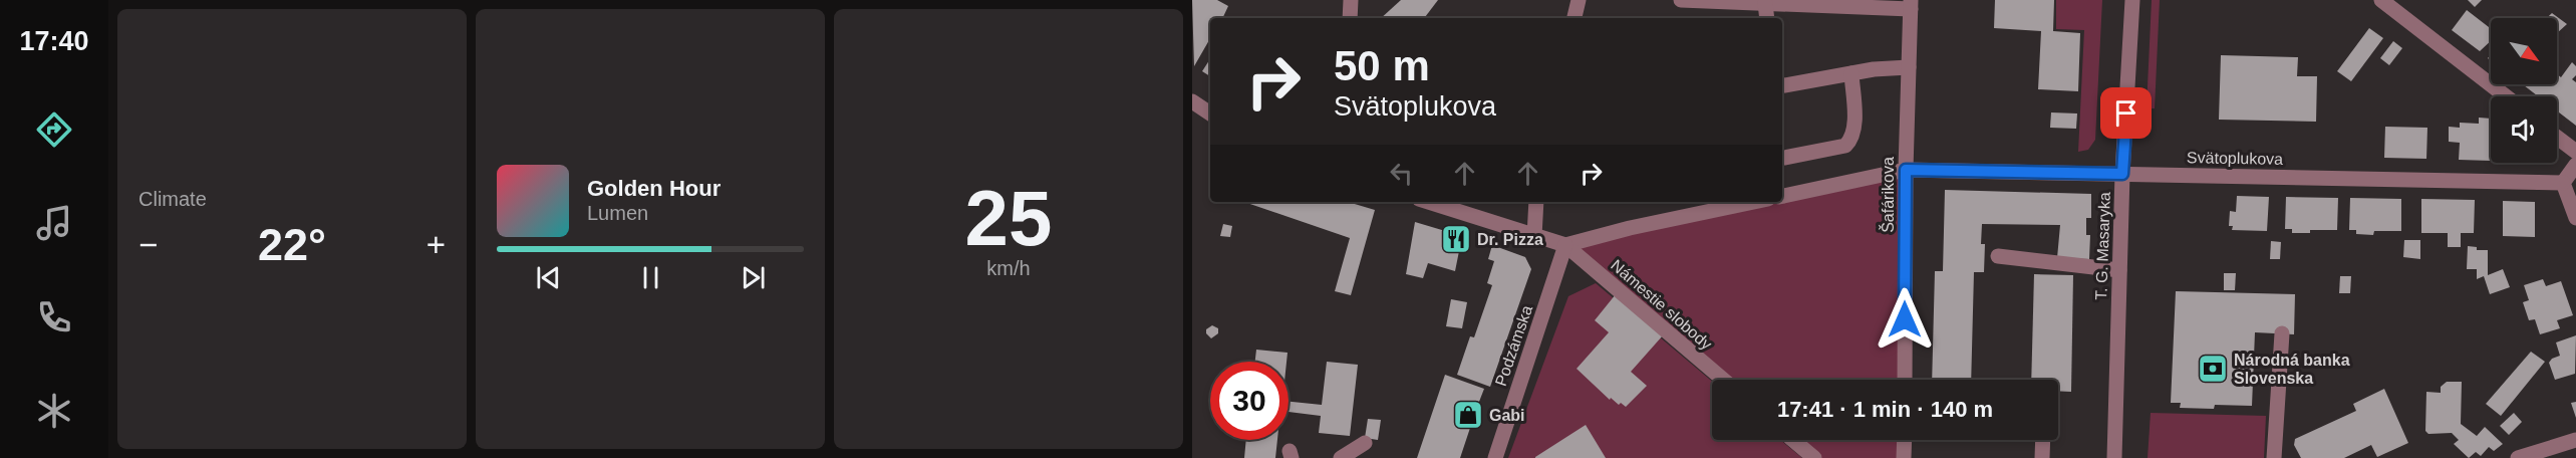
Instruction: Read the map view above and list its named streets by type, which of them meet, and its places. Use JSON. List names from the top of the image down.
{
  "streets": {
    "street": [
      "Svätoplukova",
      "Šafárikova",
      "T. G. Masaryka",
      "Námestie slobody",
      "Podzámska"
    ]
  },
  "crossings": [
    ["Svätoplukova", "Šafárikova"],
    ["Svätoplukova", "T. G. Masaryka"],
    ["Námestie slobody", "Podzámska"]
  ],
  "places": {
    "restaurant": ["Dr. Pizza"],
    "bank": ["Národná banka Slovenska"],
    "shop": ["Gabi"]
  },
  "north": "bottom right",
  "page": {
    "tabs": "17:40",
    "tile": [
      "Climate",
      ["25", "km/h"]
    ],
    "turn": ["50 m", "Svätoplukova"],
    "song": ["Golden Hour", "Lumen"],
    "heat": ["−", "22°", "+"],
    "limit": "30",
    "trip": "17:41 · 1 min · 140 m"
  }
}
